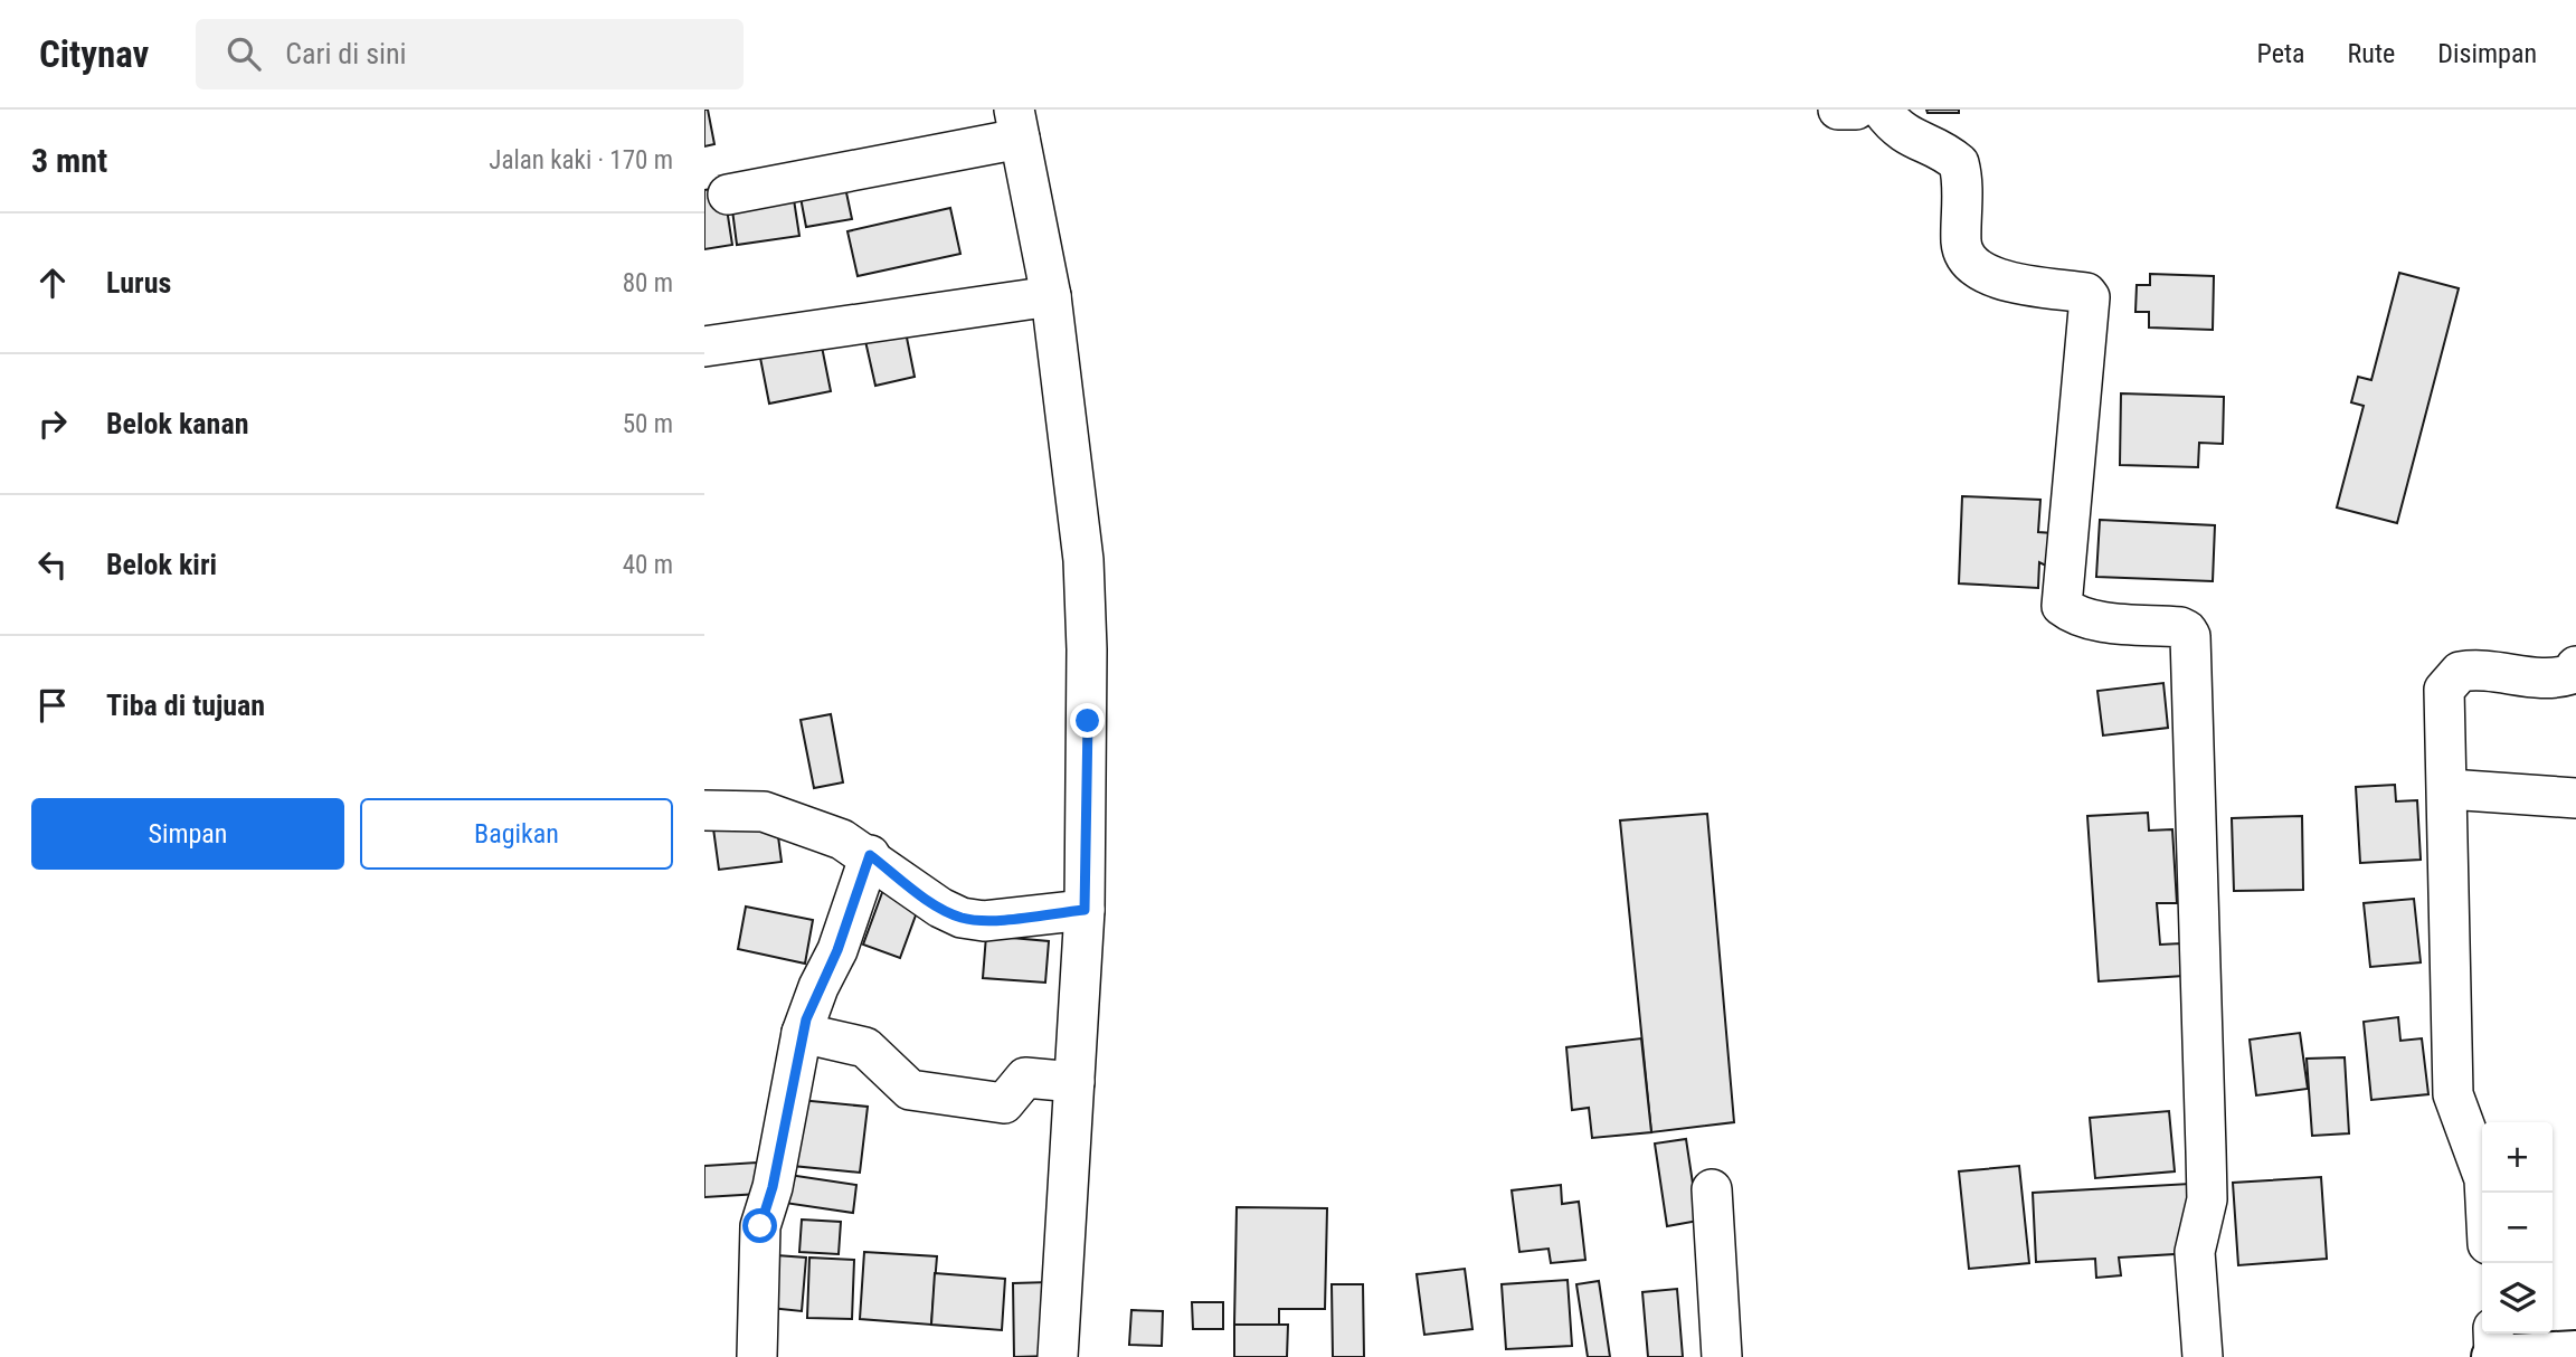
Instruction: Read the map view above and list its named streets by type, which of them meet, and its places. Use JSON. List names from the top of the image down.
{
  "page": {
    "header": "Citynav",
    "search": "Cari di sini",
    "nav": ["Peta", "Rute", "Disimpan"],
    "heading": ["3 mnt", "Jalan kaki · 170 m"],
    "list": [
      ["Lurus", "80 m"],
      ["Belok kanan", "50 m"],
      ["Belok kiri", "40 m"],
      "Tiba di tujuan"
    ],
    "buttons": ["Simpan", "Bagikan"],
    "map_buttons": ["+", "−"]
  }
}
